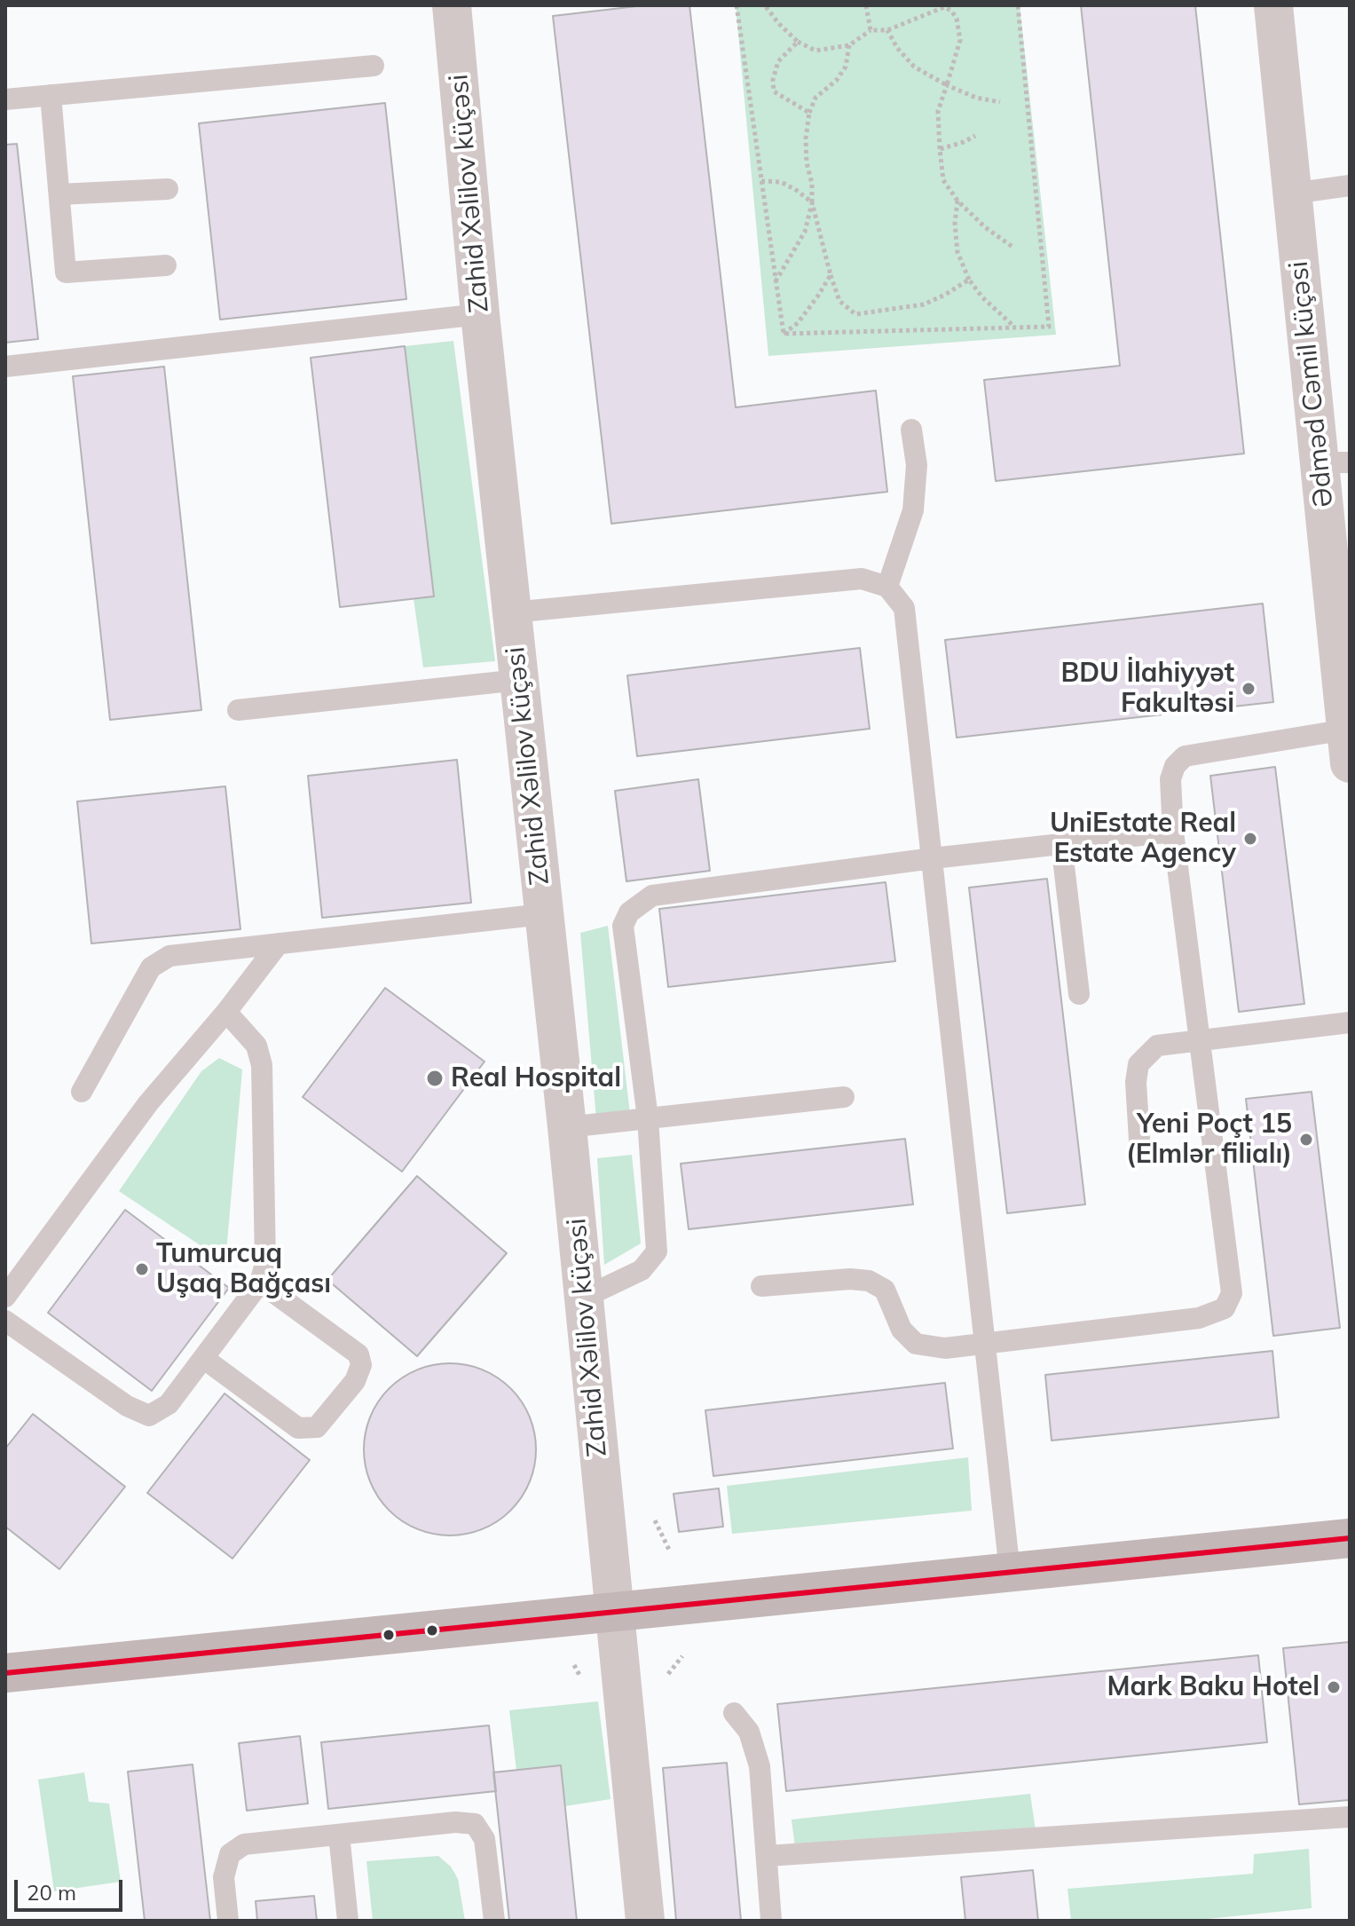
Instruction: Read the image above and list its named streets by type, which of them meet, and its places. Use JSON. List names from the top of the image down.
{
  "streets": {
    "street": ["Zahid Xəlilov küçəsi", "Ədməd Cəmil küçəsi"]
  },
  "places": [
    "BDU İlahiyyət Fakultəsi",
    "UniEstate Real Estate Agency",
    "Real Hospital",
    "Yeni Poçt 15 (Elmlər filialı)",
    "Tumurcuq Uşaq Bağçası",
    "Mark Baku Hotel"
  ],
  "scale_bar": "20 m"
}
